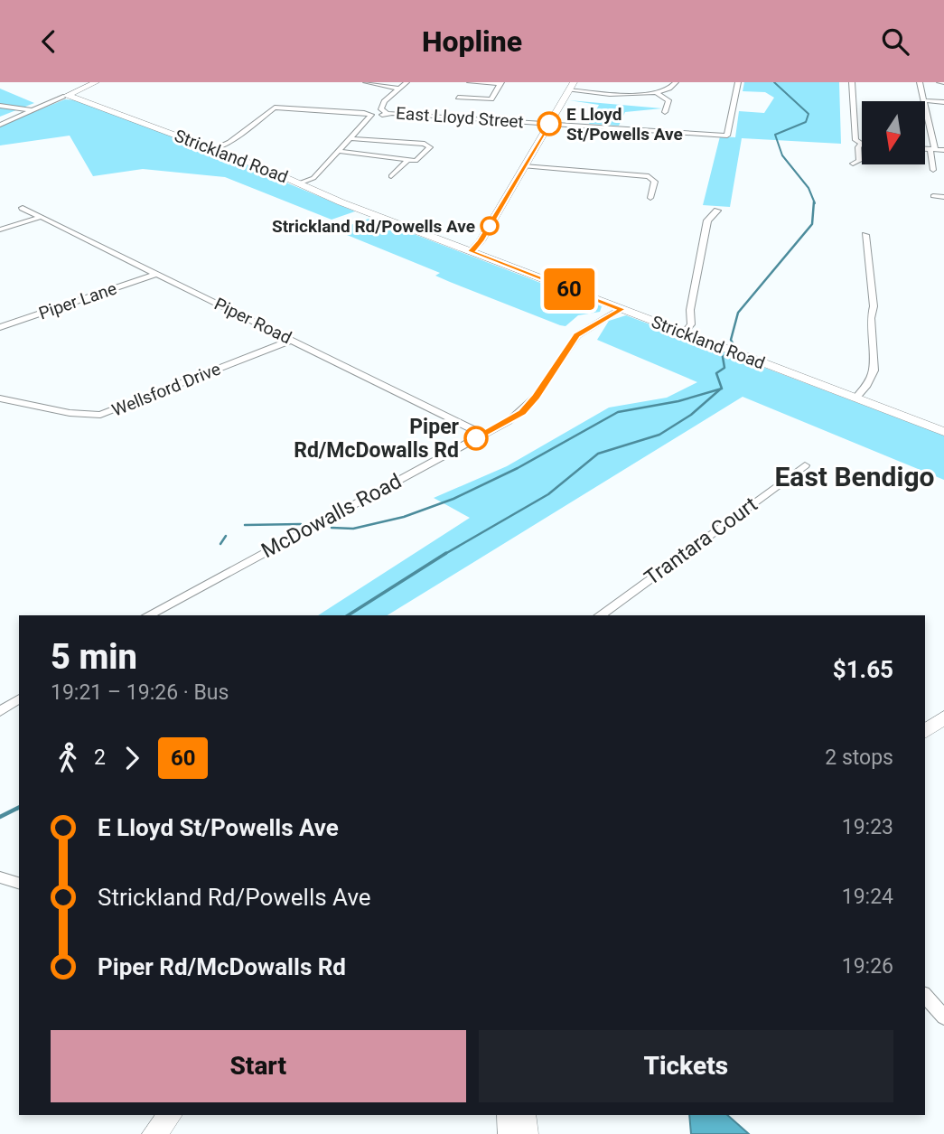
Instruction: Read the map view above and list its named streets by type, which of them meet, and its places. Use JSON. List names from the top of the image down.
{
  "streets": {
    "main road": ["Strickland Road"],
    "street": [
      "East Lloyd Street",
      "Piper Lane",
      "Piper Road",
      "Wellsford Drive",
      "McDowalls Road",
      "Trantara Court"
    ]
  },
  "crossings": [
    ["Strickland Road", "McDowalls Road"],
    ["Piper Lane", "Piper Road"],
    ["Piper Road", "Wellsford Drive"],
    ["Piper Road", "McDowalls Road"]
  ],
  "districts": ["East Bendigo"],
  "places": ["E Lloyd St/Powells Ave", "Strickland Rd/Powells Ave", "Piper Rd/McDowalls Rd"],
  "lines": ["bus line 60"],
  "north": "bottom",
  "page": {
    "header": "Hopline",
    "on_map": "60",
    "heading": ["5 min", "19:21 – 19:26 · Bus", "$1.65"],
    "legs": ["2", "60", "2 stops"],
    "list": [
      {
        "name": "E Lloyd St/Powells Ave",
        "value": "19:23"
      },
      {
        "name": "Strickland Rd/Powells Ave",
        "value": "19:24"
      },
      {
        "name": "Piper Rd/McDowalls Rd",
        "value": "19:26"
      }
    ],
    "buttons": ["Start", "Tickets"]
  }
}
